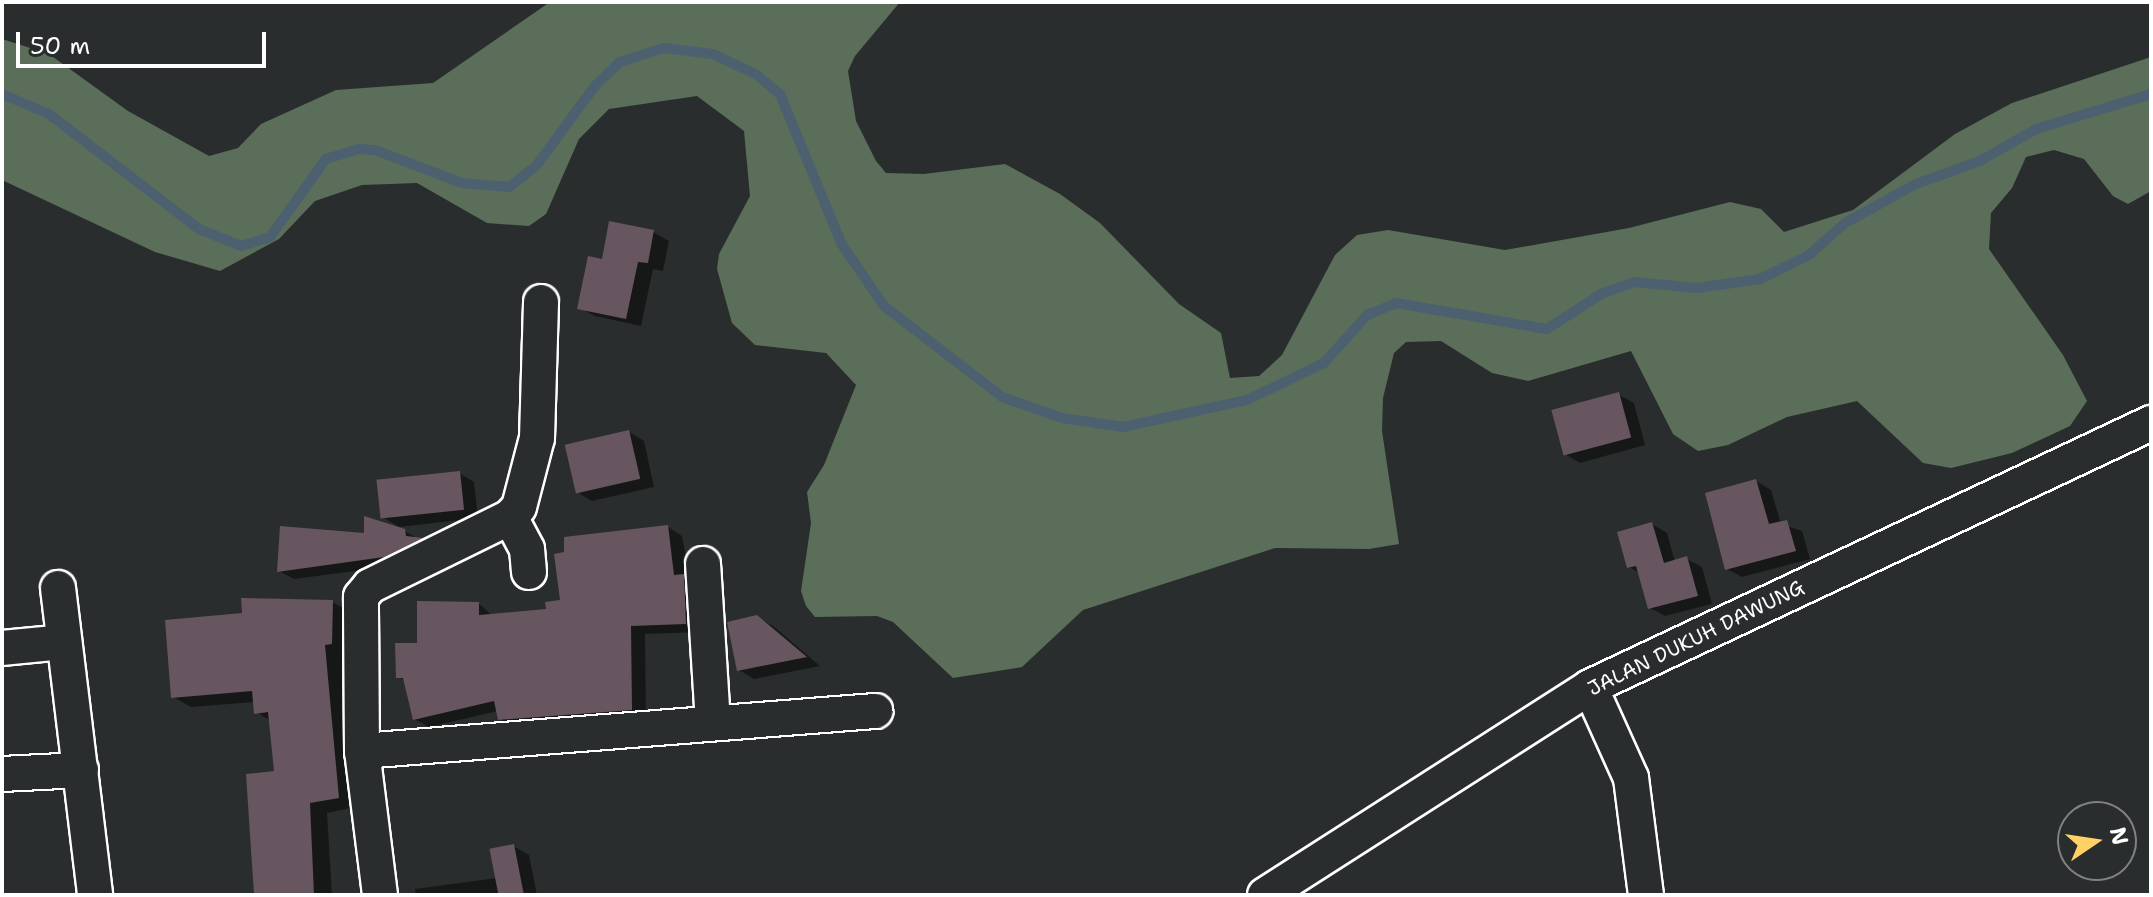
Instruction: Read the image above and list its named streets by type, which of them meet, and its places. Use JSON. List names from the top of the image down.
{
  "streets": {
    "street": ["JALAN DUKUH DAWUNG"]
  },
  "scale_bar": "50 m",
  "north": "right"
}
